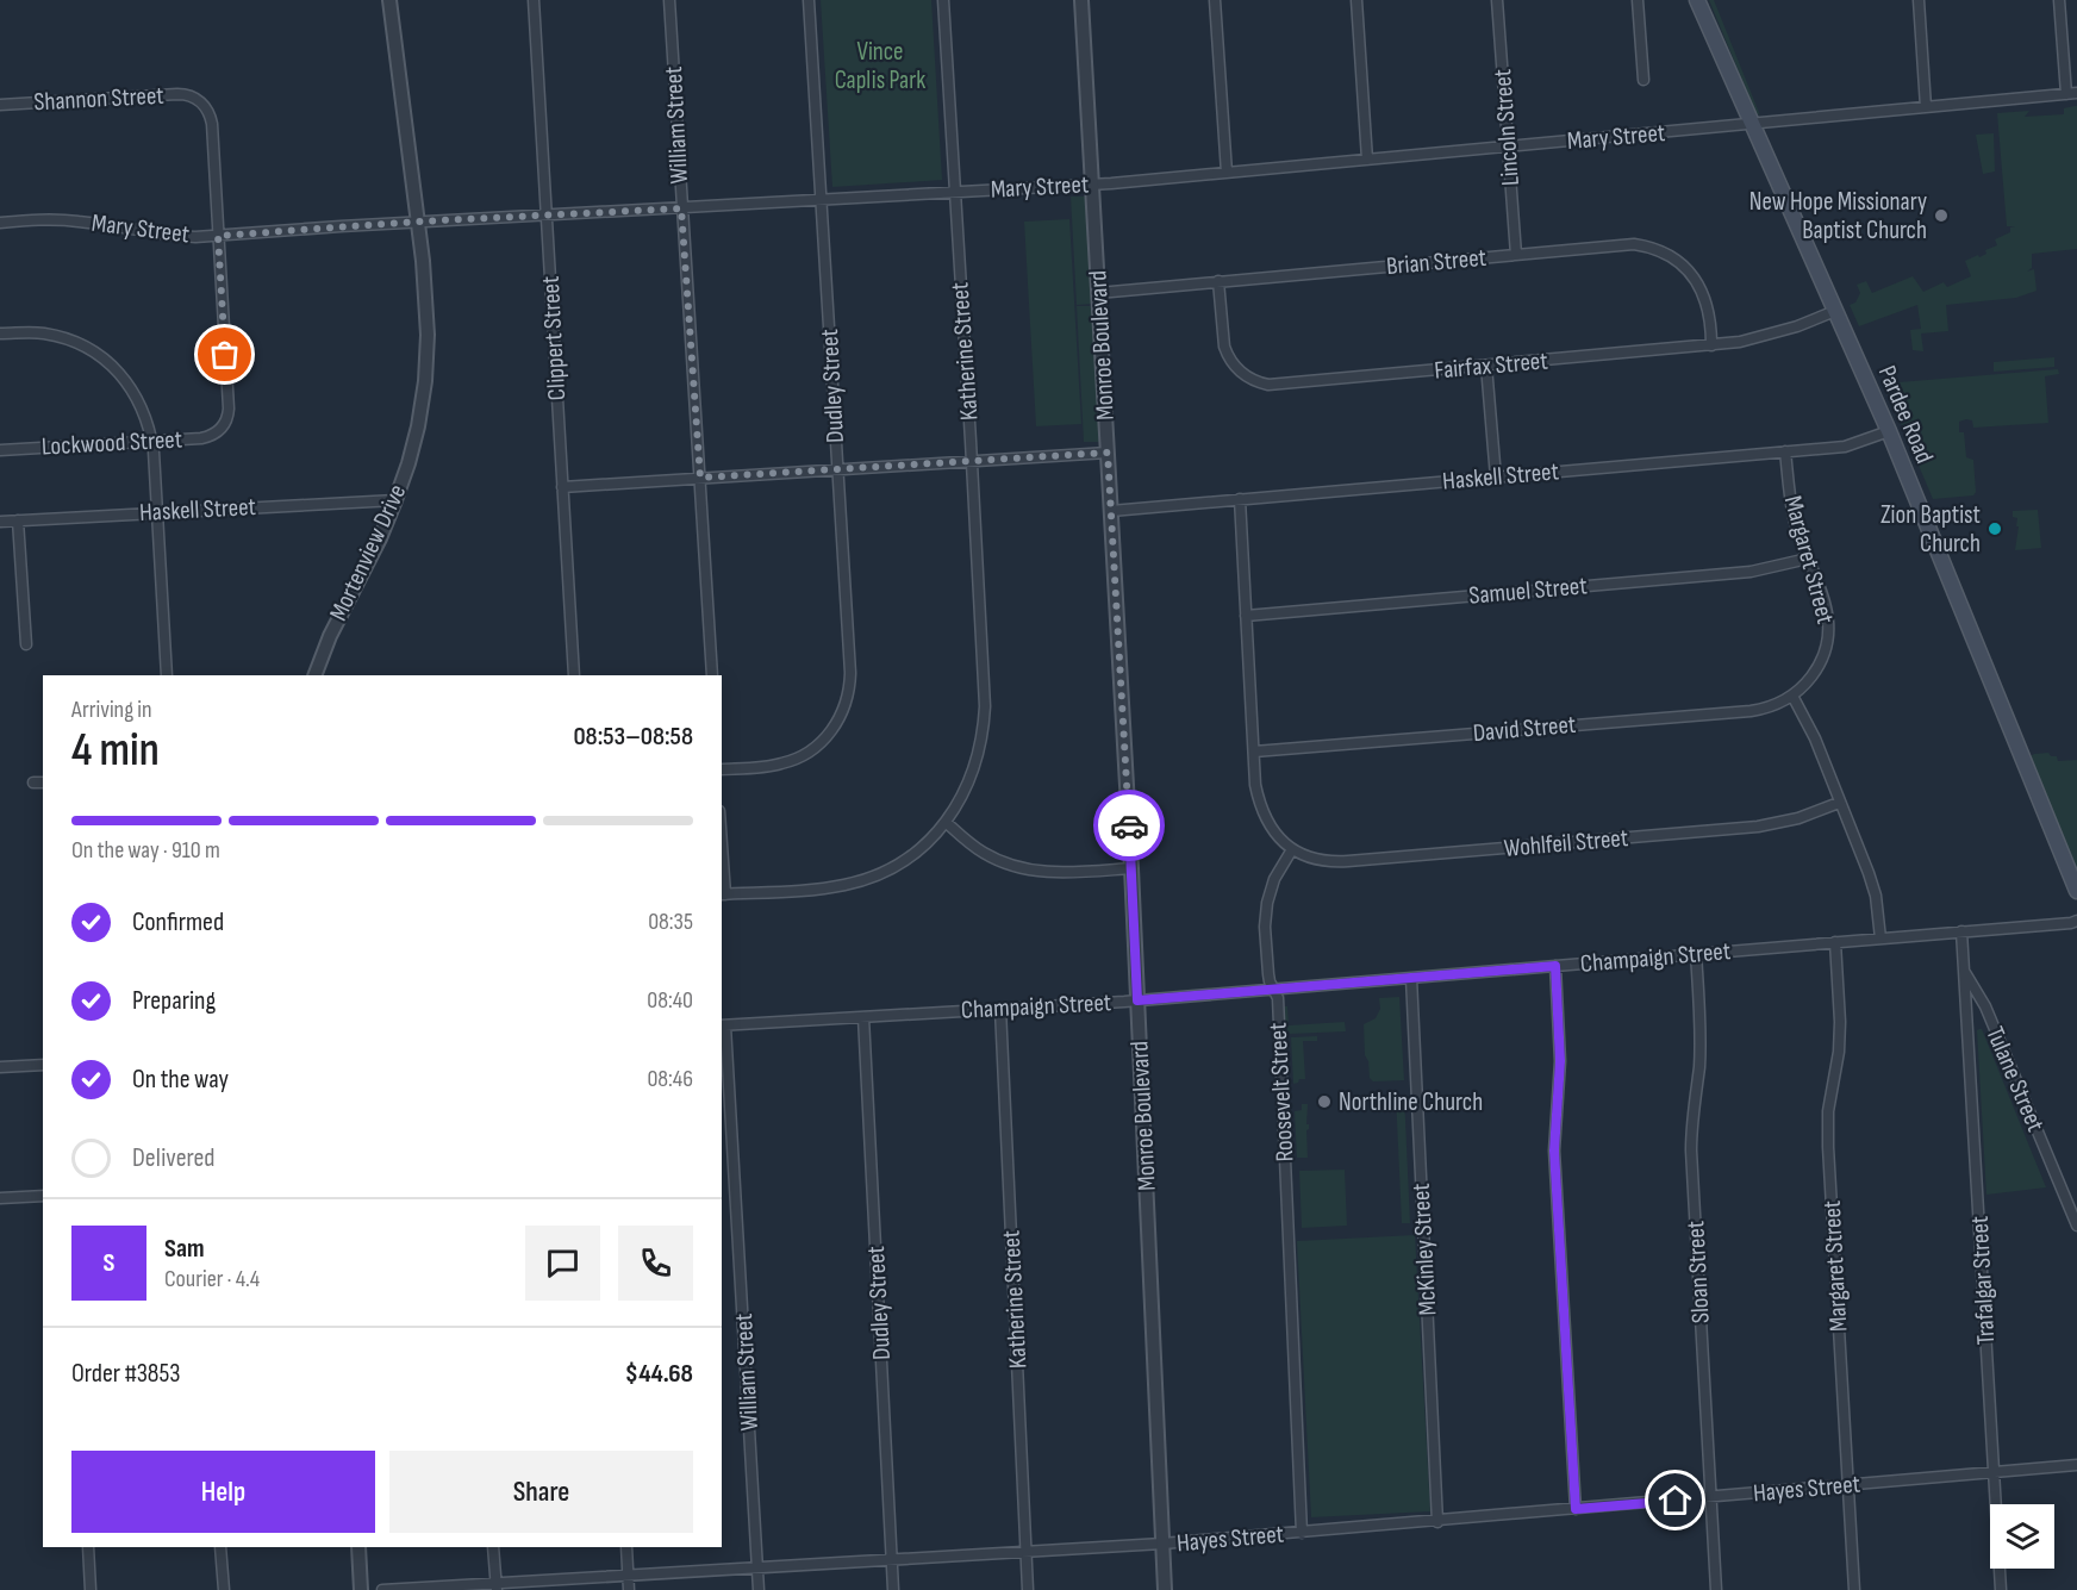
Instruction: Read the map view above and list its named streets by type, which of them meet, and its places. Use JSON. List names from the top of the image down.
{
  "streets": {
    "main road": ["Pardee Road"],
    "street": [
      "Shannon Street",
      "William Street",
      "Lincoln Street",
      "Mary Street",
      "Brian Street",
      "Clippert Street",
      "Monroe Boulevard",
      "Katherine Street",
      "Fairfax Street",
      "Dudley Street",
      "Lockwood Street",
      "Haskell Street",
      "Mortenview Drive",
      "Margaret Street",
      "Samuel Street",
      "David Street",
      "Wohlfeil Street",
      "Champaign Street",
      "Tulane Street",
      "Roosevelt Street",
      "McKinley Street",
      "Sloan Street",
      "Trafalgar Street",
      "Hayes Street"
    ]
  },
  "crossings": [
    ["Shannon Street", "Mary Street"],
    ["Shannon Street", "Lockwood Street"],
    ["William Street", "Mary Street"],
    ["William Street", "Champaign Street"],
    ["William Street", "Hayes Street"],
    ["Lincoln Street", "Mary Street"],
    ["Lincoln Street", "Brian Street"],
    ["Mary Street", "Clippert Street"],
    ["Mary Street", "Monroe Boulevard"],
    ["Mary Street", "Katherine Street"],
    ["Mary Street", "Dudley Street"],
    ["Mary Street", "Pardee Road"],
    ["Mary Street", "Lockwood Street"],
    ["Mary Street", "Mortenview Drive"],
    ["Brian Street", "Monroe Boulevard"],
    ["Brian Street", "Fairfax Street"],
    ["Monroe Boulevard", "Haskell Street"],
    ["Monroe Boulevard", "Champaign Street"],
    ["Monroe Boulevard", "Hayes Street"],
    ["Katherine Street", "Champaign Street"],
    ["Katherine Street", "Hayes Street"],
    ["Fairfax Street", "Pardee Road"],
    ["Dudley Street", "Champaign Street"],
    ["Dudley Street", "Hayes Street"],
    ["Pardee Road", "Haskell Street"],
    ["Haskell Street", "Mortenview Drive"],
    ["Haskell Street", "Margaret Street"],
    ["Margaret Street", "Samuel Street"],
    ["Margaret Street", "David Street"],
    ["Margaret Street", "Champaign Street"],
    ["Margaret Street", "Hayes Street"],
    ["Wohlfeil Street", "Roosevelt Street"],
    ["Champaign Street", "Tulane Street"],
    ["Champaign Street", "Roosevelt Street"],
    ["Champaign Street", "McKinley Street"],
    ["Champaign Street", "Sloan Street"],
    ["Tulane Street", "Trafalgar Street"],
    ["Roosevelt Street", "Hayes Street"],
    ["McKinley Street", "Hayes Street"],
    ["Sloan Street", "Hayes Street"],
    ["Trafalgar Street", "Hayes Street"]
  ],
  "parks": ["Vince Caplis Park"],
  "places": ["New Hope Missionary Baptist Church", "Zion Baptist Church", "Northline Church"],
  "page": {
    "heading": ["4 min", "Arriving in", "08:53–08:58"],
    "panel": [
      "Sam",
      "Courier · 4.4",
      "Order #3853",
      "$44.68"
    ],
    "bar": "On the way · 910 m",
    "list": [
      ["Confirmed", "08:35"],
      ["Preparing", "08:40"],
      ["On the way", "08:46"],
      "Delivered"
    ],
    "round": "S",
    "buttons": ["Help", "Share"]
  }
}
